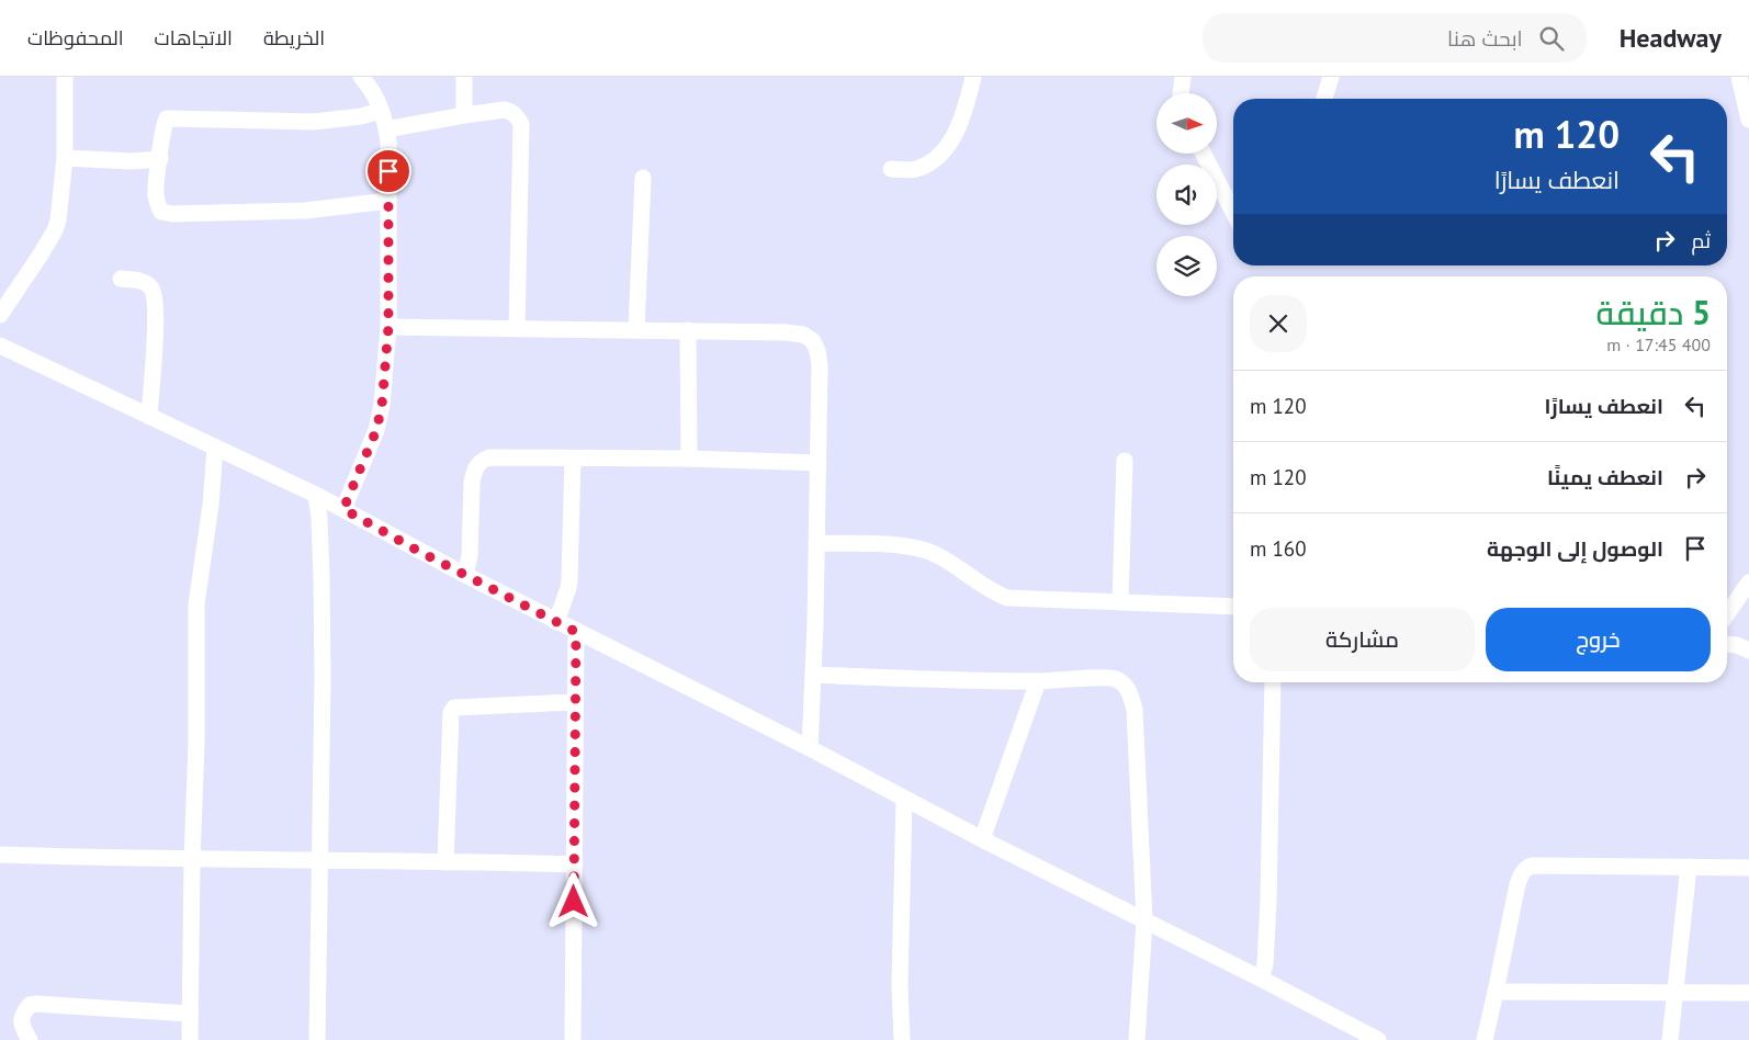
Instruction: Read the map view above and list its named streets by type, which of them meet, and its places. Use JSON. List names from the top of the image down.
{
  "north": "right",
  "page": {
    "header": "Headway",
    "search": "ابحث هنا",
    "nav": ["الخريطة", "الاتجاهات", "المحفوظات"],
    "turn": ["120 m", "انعطف يسارًا"],
    "then": "ثم",
    "heading": ["5 دقيقة", "400 m · 17:45"],
    "list": [
      {
        "name": "انعطف يسارًا",
        "value": "120 m"
      },
      {
        "name": "انعطف يمينًا",
        "value": "120 m"
      },
      {
        "name": "الوصول إلى الوجهة",
        "value": "160 m"
      }
    ],
    "buttons": ["خروج", "مشاركة"]
  }
}
